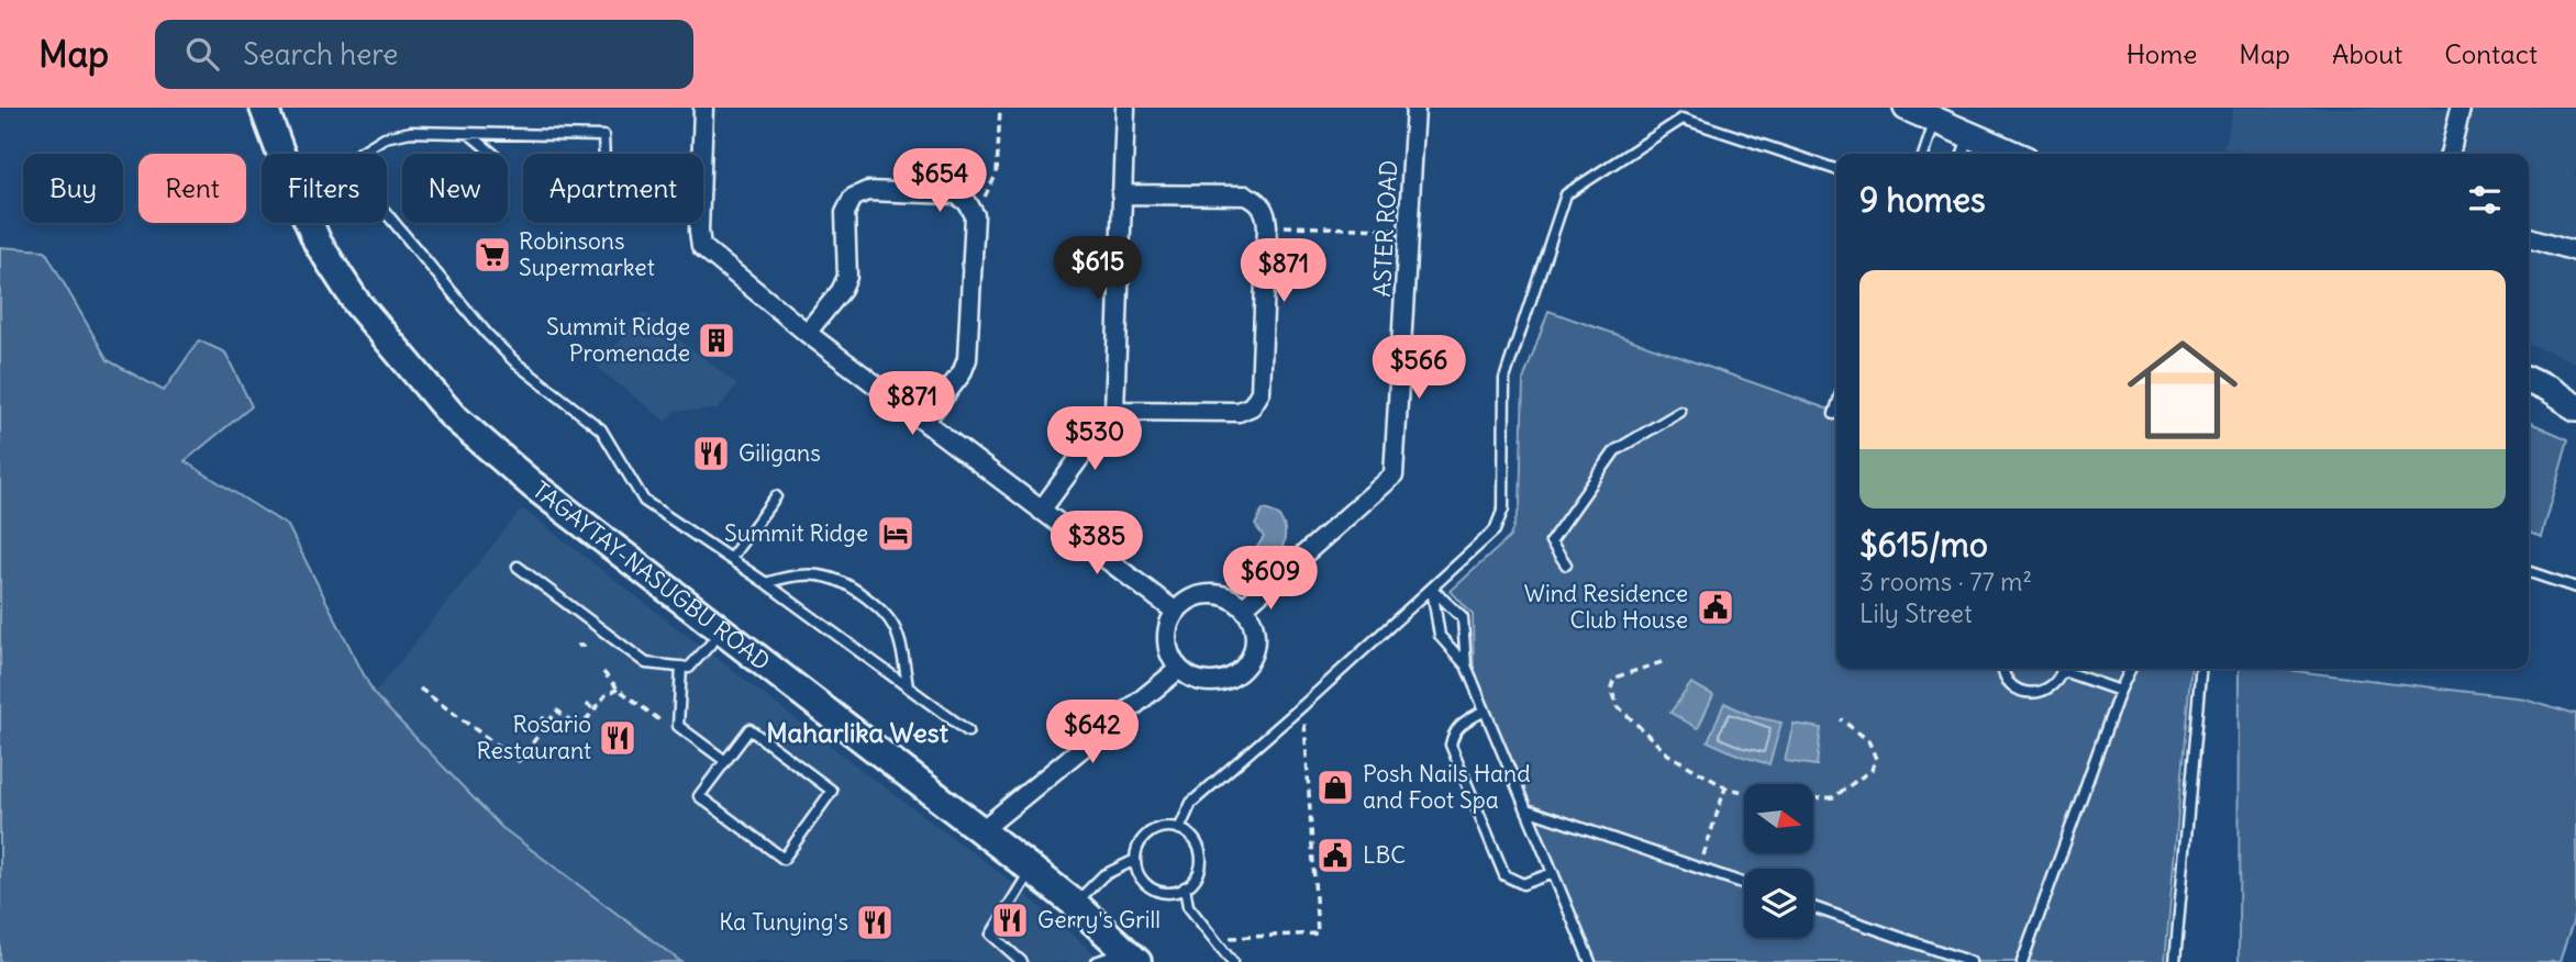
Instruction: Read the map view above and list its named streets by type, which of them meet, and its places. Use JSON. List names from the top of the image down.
{
  "streets": {
    "main road": ["TAGAYTAY-NASUGBU ROAD"],
    "street": ["ASTER ROAD"]
  },
  "districts": ["Maharlika West"],
  "places": {
    "supermarket": ["Robinsons Supermarket"],
    "building": ["Summit Ridge Promenade"],
    "restaurant": [
      "Giligans",
      "Rosario Restaurant",
      "Gerry's Grill",
      "Ka Tunying's"
    ],
    "hotel": ["Summit Ridge"],
    "public building": ["Wind Residence Club House", "LBC"],
    "shop": ["Posh Nails Hand and Foot Spa"]
  },
  "north": "right",
  "page": {
    "header": "Map",
    "search": "Search here",
    "nav": [
      "Home",
      "Map",
      "About",
      "Contact"
    ],
    "price": [
      "$654",
      "$615",
      "$871",
      "$566",
      "$871",
      "$530",
      "$385",
      "$609",
      "$642"
    ],
    "chip": [
      "Buy",
      "Rent",
      "Filters",
      "New",
      "Apartment"
    ],
    "heading": "9 homes",
    "list": [
      {
        "name": "$615/mo",
        "note": "3 rooms · 77 m² · Lily Street"
      }
    ]
  }
}
